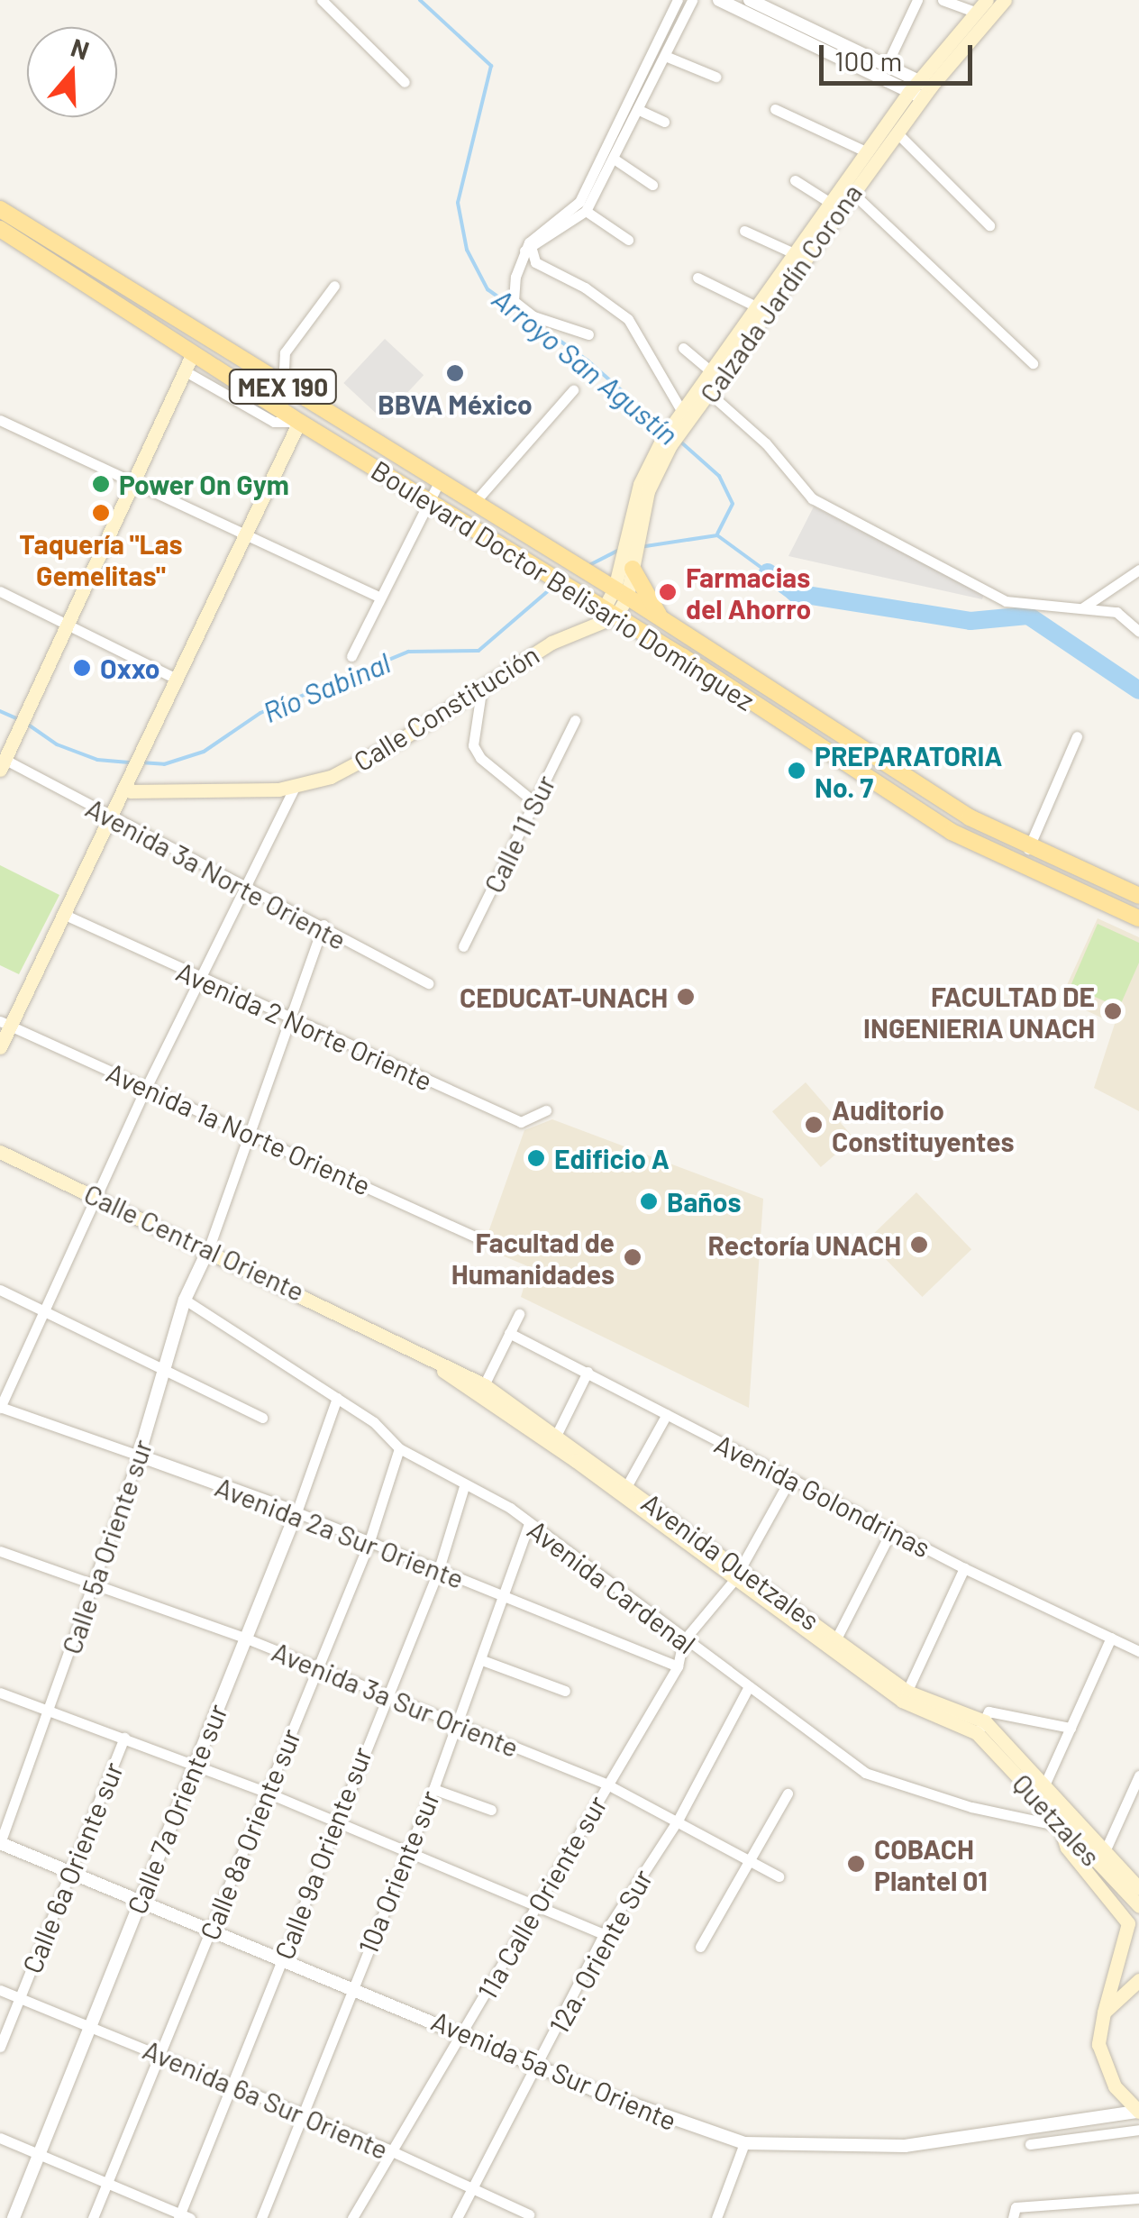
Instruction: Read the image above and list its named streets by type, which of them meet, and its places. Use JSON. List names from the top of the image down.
{
  "streets": {
    "main road": [
      "Calzada Jardín Corona",
      "MEX 190",
      "Boulevard Doctor Belisario Domínguez",
      "Calle Constitución",
      "Calle Central Oriente",
      "Avenida Quetzales",
      "Quetzales"
    ],
    "street": [
      "Calle 11 Sur",
      "Avenida 3a Norte Oriente",
      "Avenida 2 Norte Oriente",
      "Avenida 1a Norte Oriente",
      "Avenida Golondrinas",
      "Avenida 2a Sur Oriente",
      "Calle 5a Oriente sur",
      "Avenida Cardenal",
      "Avenida 3a Sur Oriente",
      "Calle 7a Oriente sur",
      "Calle 8a Oriente sur",
      "Calle 9a Oriente sur",
      "Calle 6a Oriente sur",
      "10a Oriente sur",
      "11a Calle Oriente sur",
      "12a. Oriente Sur",
      "Avenida 5a Sur Oriente",
      "Avenida 6a Sur Oriente"
    ]
  },
  "crossings": [
    ["Calzada Jardín Corona", "Boulevard Doctor Belisario Domínguez"],
    ["Calzada Jardín Corona", "Calle Constitución"],
    ["Boulevard Doctor Belisario Domínguez", "Calle Constitución"],
    ["Calle Central Oriente", "Calle 5a Oriente sur"],
    ["Calle Central Oriente", "Avenida Quetzales"],
    ["Avenida Golondrinas", "11a Calle Oriente sur"],
    ["Avenida 2a Sur Oriente", "Calle 5a Oriente sur"],
    ["Avenida 2a Sur Oriente", "Calle 7a Oriente sur"],
    ["Avenida 2a Sur Oriente", "Calle 8a Oriente sur"],
    ["Avenida 2a Sur Oriente", "Calle 9a Oriente sur"],
    ["Avenida 2a Sur Oriente", "10a Oriente sur"],
    ["Avenida 2a Sur Oriente", "11a Calle Oriente sur"],
    ["Calle 5a Oriente sur", "Avenida Cardenal"],
    ["Calle 5a Oriente sur", "Avenida 3a Sur Oriente"],
    ["Calle 5a Oriente sur", "Avenida 5a Sur Oriente"],
    ["Avenida Quetzales", "Quetzales"],
    ["Avenida Quetzales", "11a Calle Oriente sur"],
    ["Avenida Cardenal", "Calle 7a Oriente sur"],
    ["Avenida Cardenal", "Quetzales"],
    ["Avenida Cardenal", "Calle 8a Oriente sur"],
    ["Avenida Cardenal", "Calle 9a Oriente sur"],
    ["Avenida Cardenal", "10a Oriente sur"],
    ["Avenida Cardenal", "11a Calle Oriente sur"],
    ["Avenida Cardenal", "12a. Oriente Sur"],
    ["Avenida 3a Sur Oriente", "Calle 7a Oriente sur"],
    ["Avenida 3a Sur Oriente", "Calle 8a Oriente sur"],
    ["Avenida 3a Sur Oriente", "Calle 9a Oriente sur"],
    ["Avenida 3a Sur Oriente", "10a Oriente sur"],
    ["Avenida 3a Sur Oriente", "11a Calle Oriente sur"],
    ["Avenida 3a Sur Oriente", "12a. Oriente Sur"],
    ["Calle 7a Oriente sur", "Avenida 5a Sur Oriente"],
    ["Calle 7a Oriente sur", "Avenida 6a Sur Oriente"],
    ["Calle 8a Oriente sur", "Avenida 5a Sur Oriente"],
    ["Calle 8a Oriente sur", "Avenida 6a Sur Oriente"],
    ["Calle 9a Oriente sur", "Avenida 5a Sur Oriente"],
    ["Calle 9a Oriente sur", "Avenida 6a Sur Oriente"],
    ["Calle 6a Oriente sur", "Avenida 5a Sur Oriente"],
    ["Calle 6a Oriente sur", "Avenida 6a Sur Oriente"],
    ["10a Oriente sur", "Avenida 5a Sur Oriente"],
    ["10a Oriente sur", "Avenida 6a Sur Oriente"],
    ["11a Calle Oriente sur", "Avenida 5a Sur Oriente"],
    ["11a Calle Oriente sur", "Avenida 6a Sur Oriente"],
    ["12a. Oriente Sur", "Avenida 5a Sur Oriente"],
    ["12a. Oriente Sur", "Avenida 6a Sur Oriente"]
  ],
  "water": ["Arroyo San Agustín", "Río Sabinal"],
  "places": [
    "BBVA México",
    "Power On Gym",
    "Taquería \"Las Gemelitas\"",
    "Farmacias del Ahorro",
    "Oxxo",
    "PREPARATORIA No. 7",
    "CEDUCAT-UNACH",
    "FACULTAD DE INGENIERIA UNACH",
    "Auditorio Constituyentes",
    "Edificio A",
    "Baños",
    "Rectoría UNACH",
    "Facultad de Humanidades",
    "COBACH Plantel 01"
  ],
  "scale_bar": "100 m",
  "north": "top"
}
